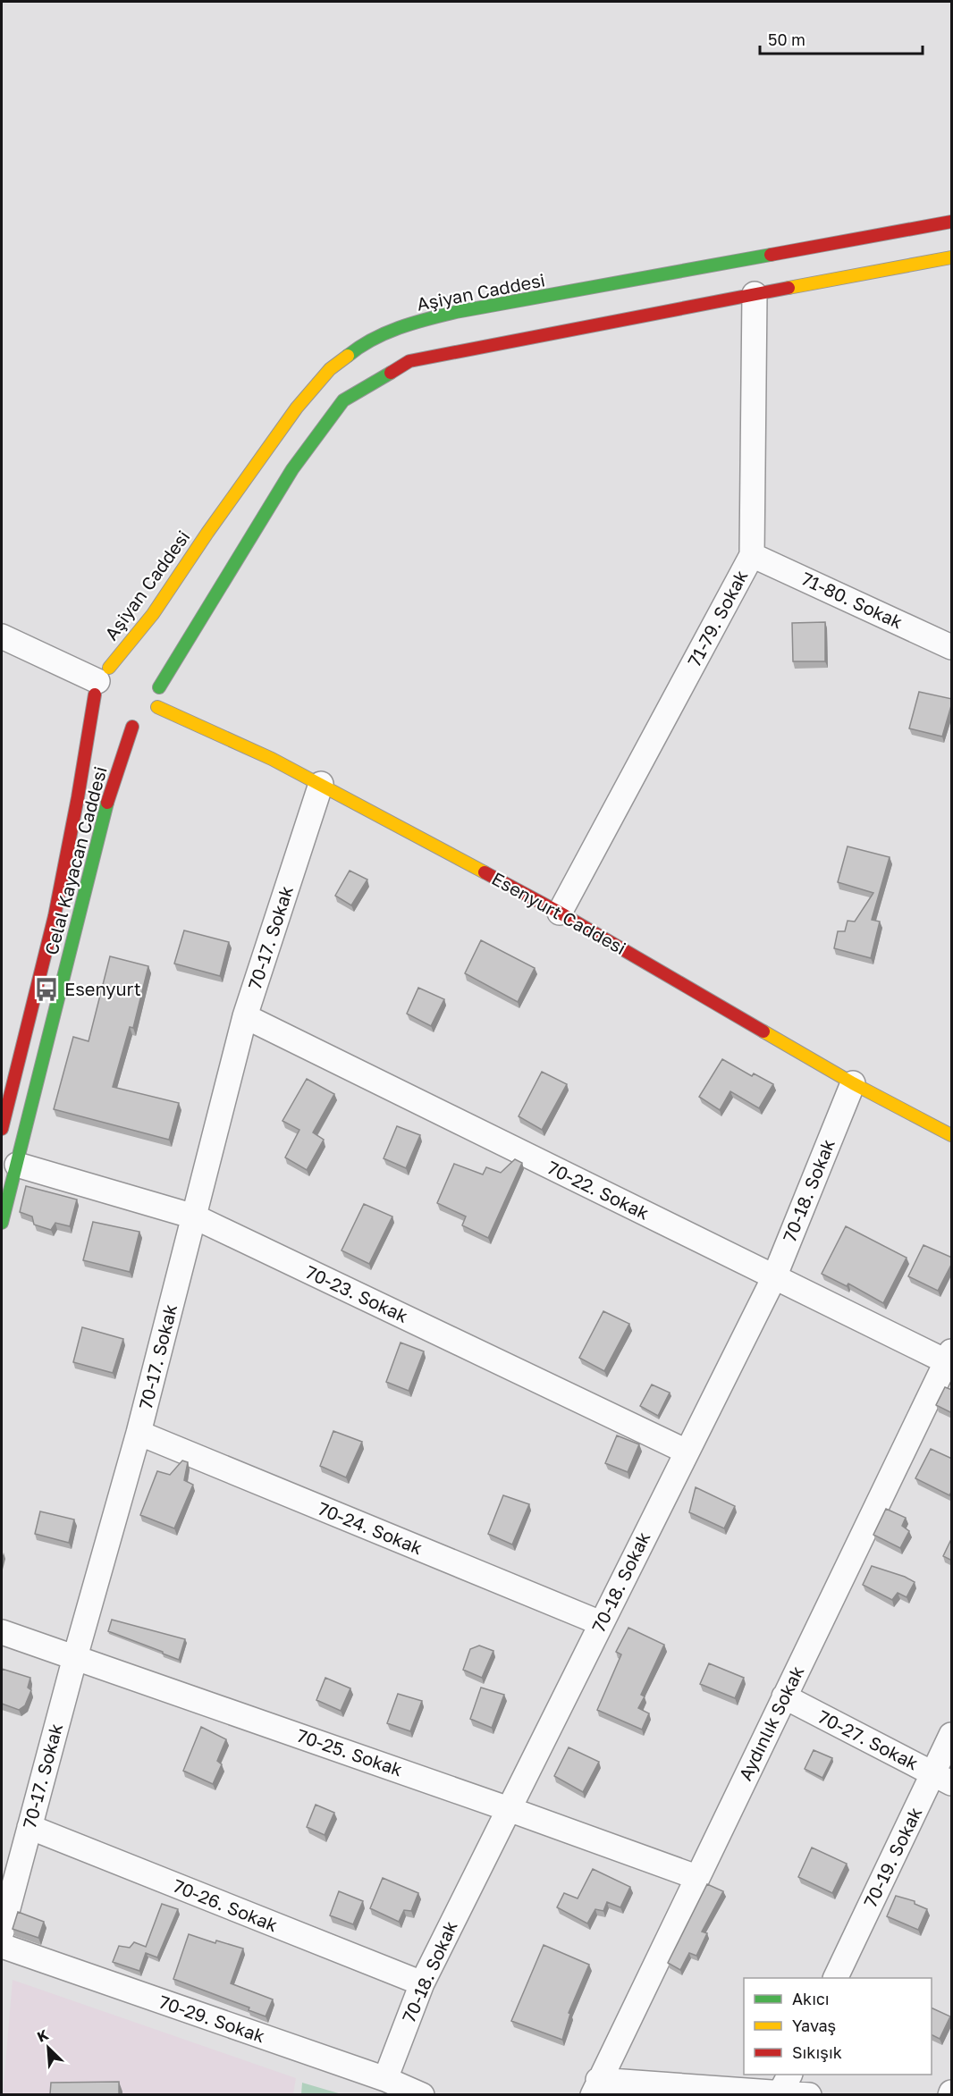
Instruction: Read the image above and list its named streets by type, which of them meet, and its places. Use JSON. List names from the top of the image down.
{
  "streets": {
    "street": [
      "Aşiyan Caddesi",
      "71-80. Sokak",
      "71-79. Sokak",
      "Celal Kayacan Caddesi",
      "Esenyurt Caddesi",
      "70-17. Sokak",
      "70-22. Sokak",
      "70-18. Sokak",
      "70-23. Sokak",
      "70-24. Sokak",
      "Aydınlık Sokak",
      "70-27. Sokak",
      "70-25. Sokak",
      "70-19. Sokak",
      "70-26. Sokak",
      "70-29. Sokak"
    ]
  },
  "crossings": [
    ["Aşiyan Caddesi", "Celal Kayacan Caddesi"],
    ["71-80. Sokak", "71-79. Sokak"],
    ["71-79. Sokak", "Esenyurt Caddesi"],
    ["Celal Kayacan Caddesi", "70-23. Sokak"],
    ["Esenyurt Caddesi", "70-17. Sokak"],
    ["Esenyurt Caddesi", "70-18. Sokak"],
    ["70-17. Sokak", "70-22. Sokak"],
    ["70-17. Sokak", "70-23. Sokak"],
    ["70-17. Sokak", "70-24. Sokak"],
    ["70-17. Sokak", "70-25. Sokak"],
    ["70-17. Sokak", "70-26. Sokak"],
    ["70-22. Sokak", "70-18. Sokak"],
    ["70-22. Sokak", "Aydınlık Sokak"],
    ["70-18. Sokak", "70-23. Sokak"],
    ["70-18. Sokak", "70-24. Sokak"],
    ["70-18. Sokak", "70-25. Sokak"],
    ["70-18. Sokak", "70-26. Sokak"],
    ["70-18. Sokak", "70-29. Sokak"],
    ["Aydınlık Sokak", "70-27. Sokak"],
    ["Aydınlık Sokak", "70-25. Sokak"],
    ["70-27. Sokak", "70-19. Sokak"]
  ],
  "places": {
    "bus stop": ["Esenyurt"]
  },
  "legend": ["Akıcı", "Yavaş", "Sıkışık"],
  "scale_bar": "50 m",
  "north": "top left"
}
